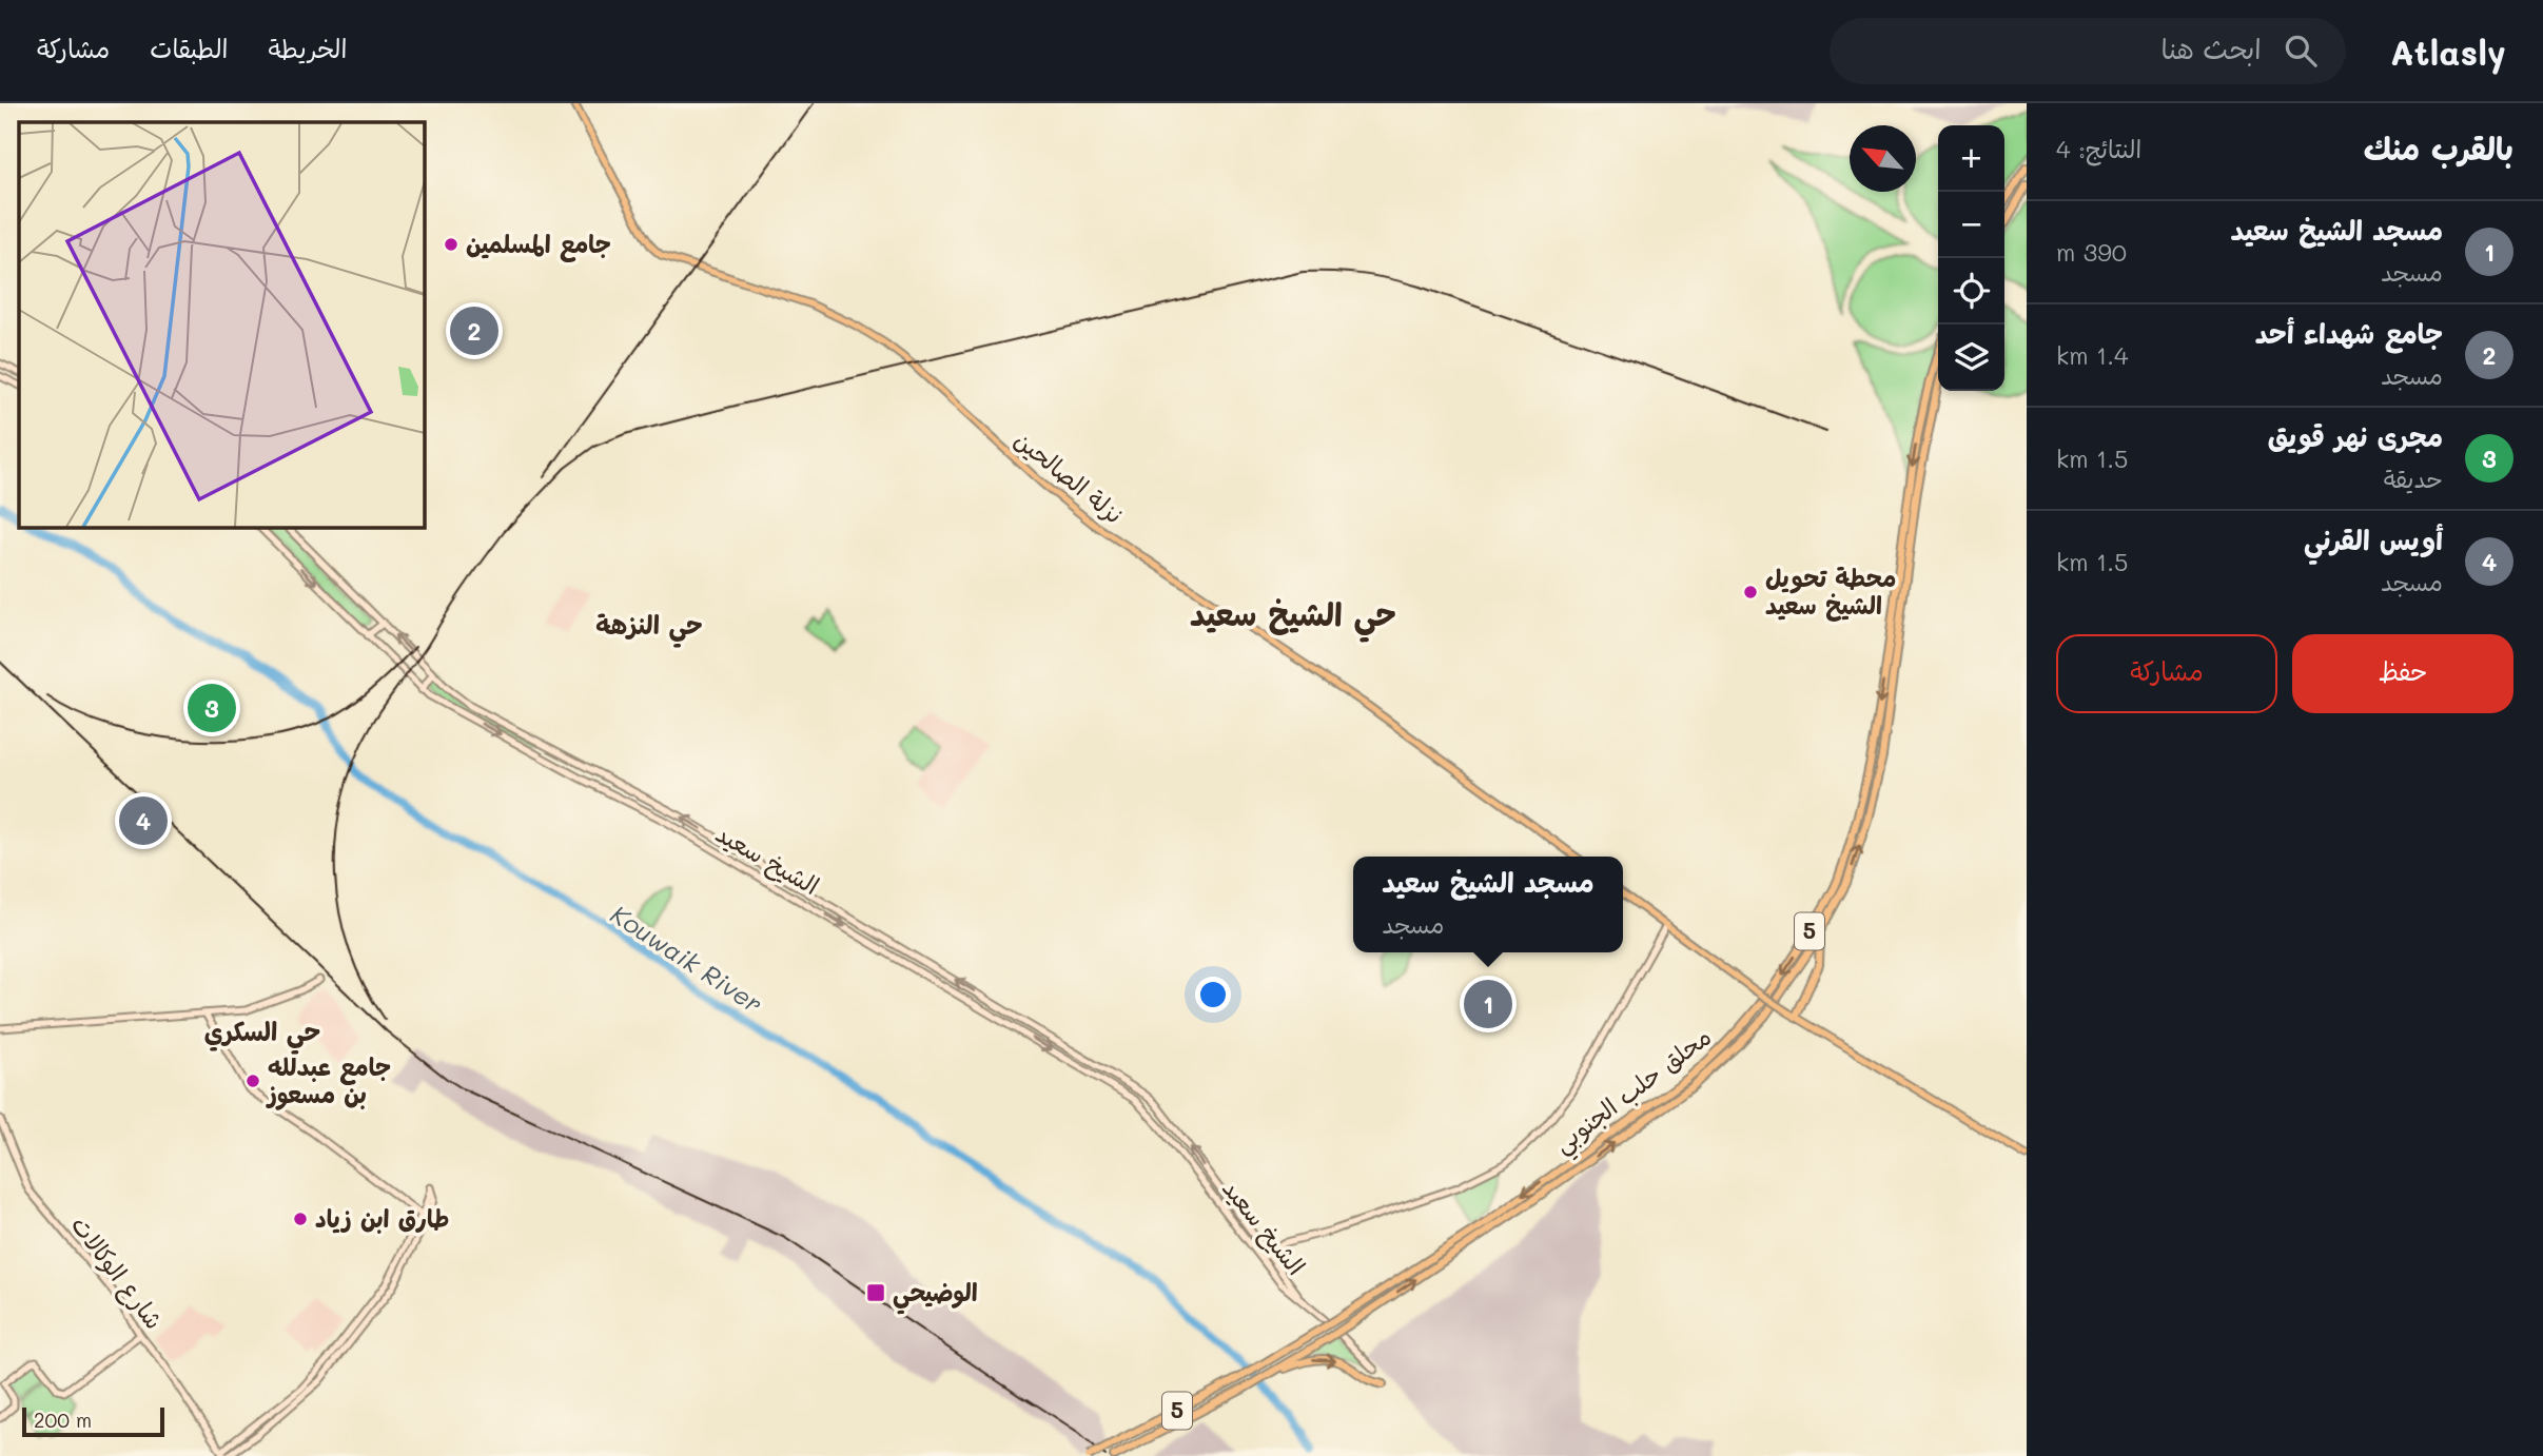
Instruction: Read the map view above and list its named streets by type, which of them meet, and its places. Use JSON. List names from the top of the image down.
{
  "streets": {
    "highway": ["5", "محلق حلب الجنوبي"],
    "main road": ["نزلة الصالحين", "الشيخ سعيد", "شارع الوكالات"]
  },
  "crossings": [
    ["5", "محلق حلب الجنوبي"]
  ],
  "districts": ["حي الشيخ سعيد", "حي النزهة", "حي السكري"],
  "water": ["Kouwaik River"],
  "places": {
    "other": [
      "جامع المسلمين",
      "محطة تحويل الشيخ سعيد",
      "جامع عبدلله بن مسعوز",
      "طارق ابن زياد"
    ],
    "transit": ["الوضيحي"]
  },
  "scale_bar": "200 m",
  "north": "top left",
  "page": {
    "header": "Atlasly",
    "search": "ابحث هنا",
    "nav": ["الخريطة", "الطبقات", "مشاركة"],
    "heading": ["بالقرب منك", "النتائج: 4"],
    "map_buttons": ["+", "−"],
    "list": [
      {
        "mark": "1",
        "name": "مسجد الشيخ سعيد",
        "note": "مسجد",
        "value": "390 m"
      },
      {
        "mark": "2",
        "name": "جامع شهداء أحد",
        "note": "مسجد",
        "value": "1.4 km"
      },
      {
        "mark": "3",
        "name": "مجرى نهر قويق",
        "note": "حديقة",
        "value": "1.5 km"
      },
      {
        "mark": "4",
        "name": "أويس القرني",
        "note": "مسجد",
        "value": "1.5 km"
      }
    ],
    "pins": [
      "2",
      "3",
      "4",
      "1"
    ],
    "buttons": ["حفظ", "مشاركة"],
    "popup": ["مسجد الشيخ سعيد", "مسجد"],
    "scale": "200 m"
  }
}
